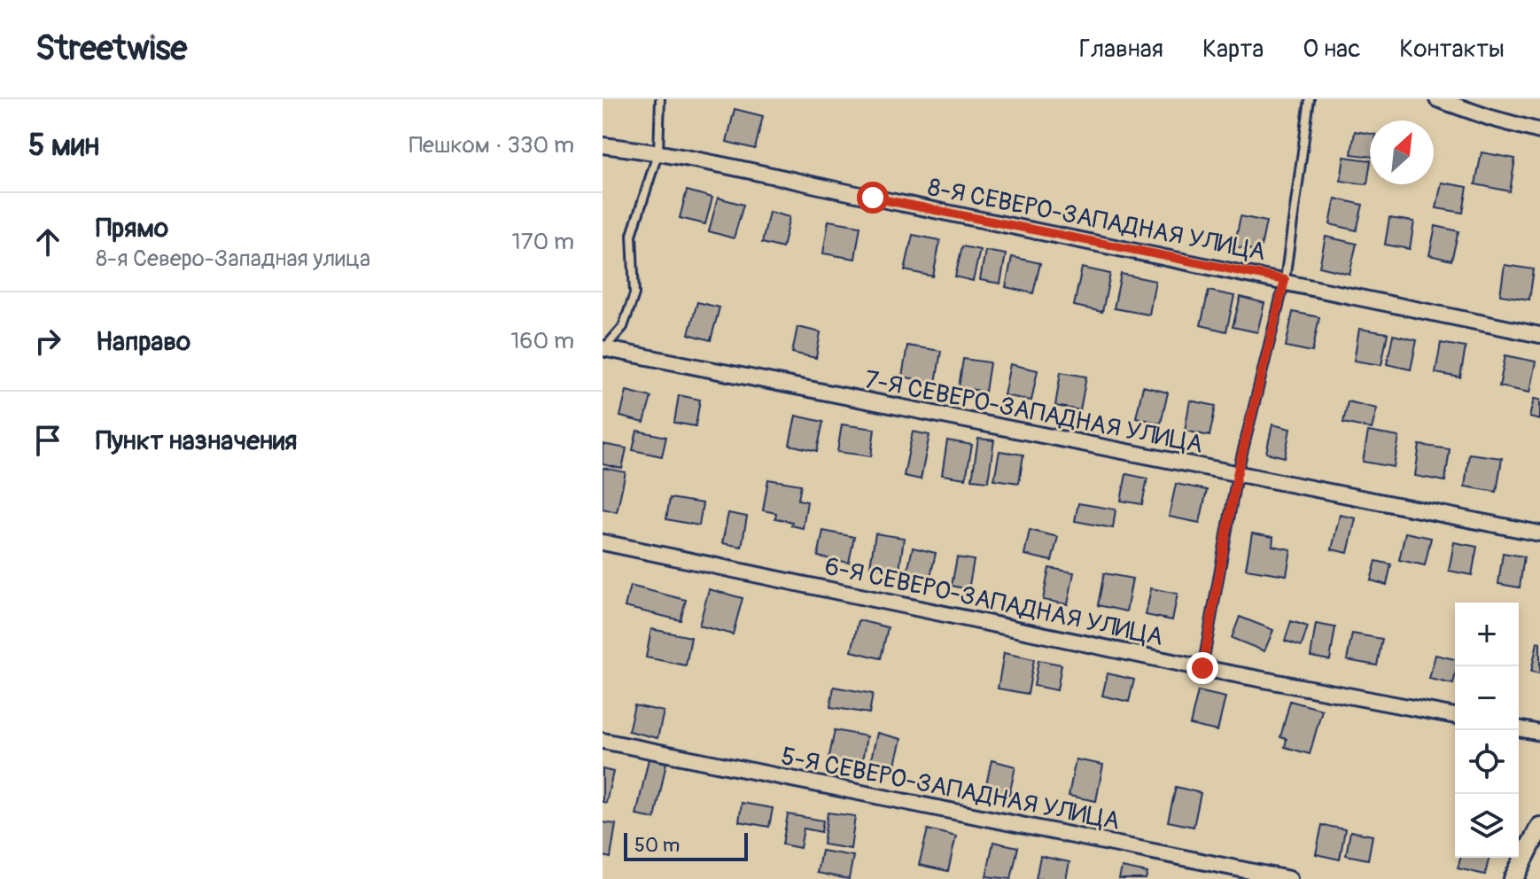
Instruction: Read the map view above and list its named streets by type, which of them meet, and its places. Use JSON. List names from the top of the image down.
{
  "streets": {
    "street": [
      "8-Я СЕВЕРО-ЗАПАДНАЯ УЛИЦА",
      "7-Я СЕВЕРО-ЗАПАДНАЯ УЛИЦА",
      "6-Я СЕВЕРО-ЗАПАДНАЯ УЛИЦА",
      "5-Я СЕВЕРО-ЗАПАДНАЯ УЛИЦА"
    ]
  },
  "scale_bar": "50 m",
  "north": "top right",
  "page": {
    "header": "Streetwise",
    "nav": [
      "Главная",
      "Карта",
      "О нас",
      "Контакты"
    ],
    "heading": ["5 мин", "Пешком · 330 m"],
    "list": [
      ["Прямо", "8-я Северо-Западная улица", "170 m"],
      ["Направо", "160 m"],
      "Пункт назначения"
    ],
    "map_buttons": ["+", "−"],
    "scale": "50 m"
  }
}
